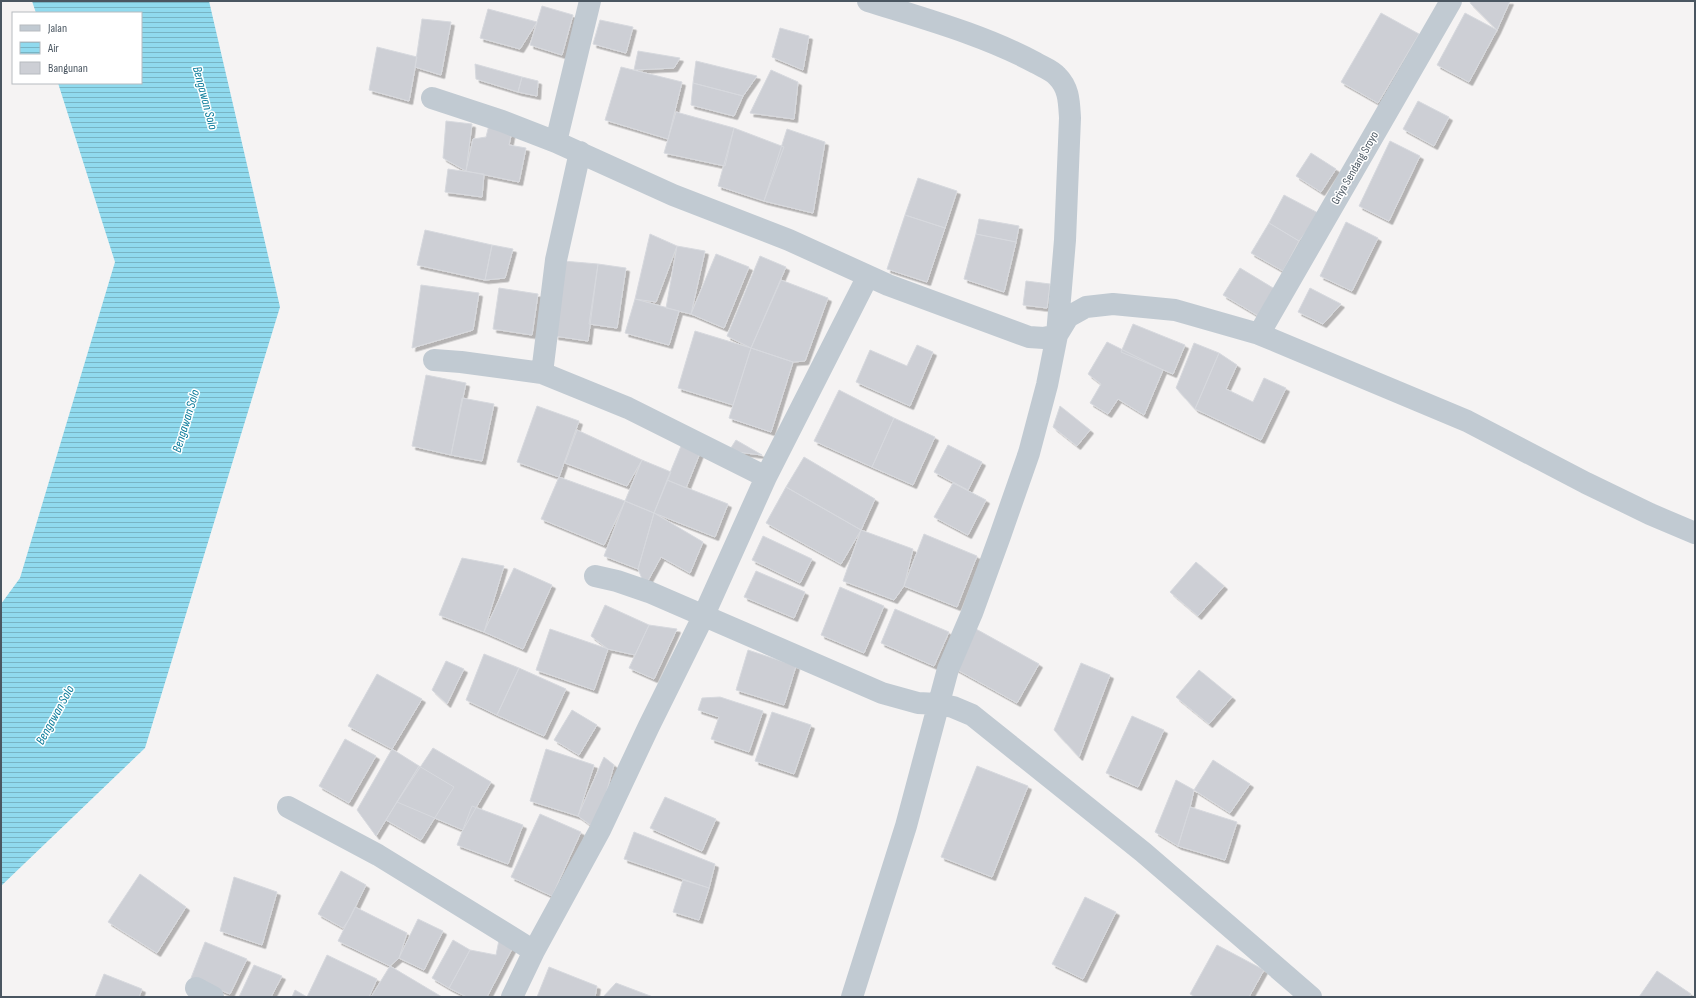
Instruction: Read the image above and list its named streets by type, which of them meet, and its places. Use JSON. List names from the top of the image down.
{
  "streets": {
    "street": ["Griya Sendang Sroyo"]
  },
  "water": ["Bengawan Solo"],
  "legend": ["Jalan", "Air", "Bangunan"]
}
